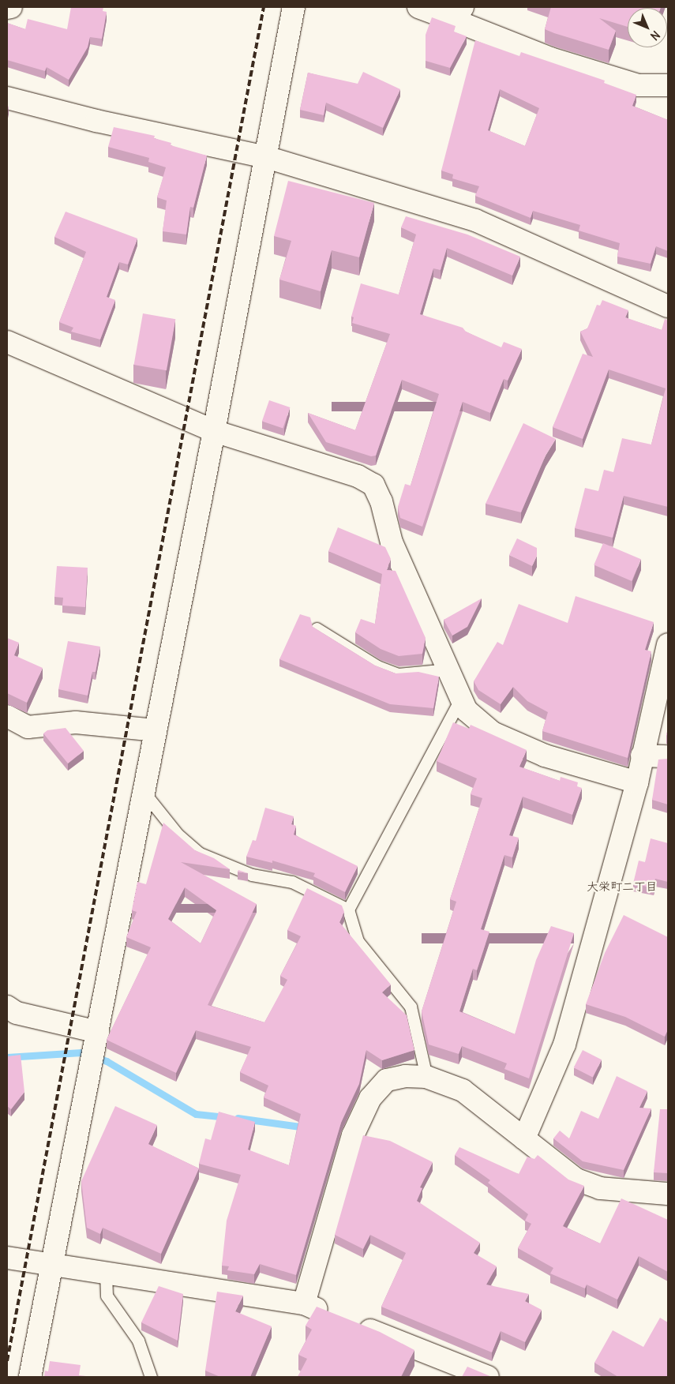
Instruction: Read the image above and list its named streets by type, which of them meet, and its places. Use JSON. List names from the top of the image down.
{
  "districts": ["大栄町二丁目"],
  "north": "bottom right"
}
